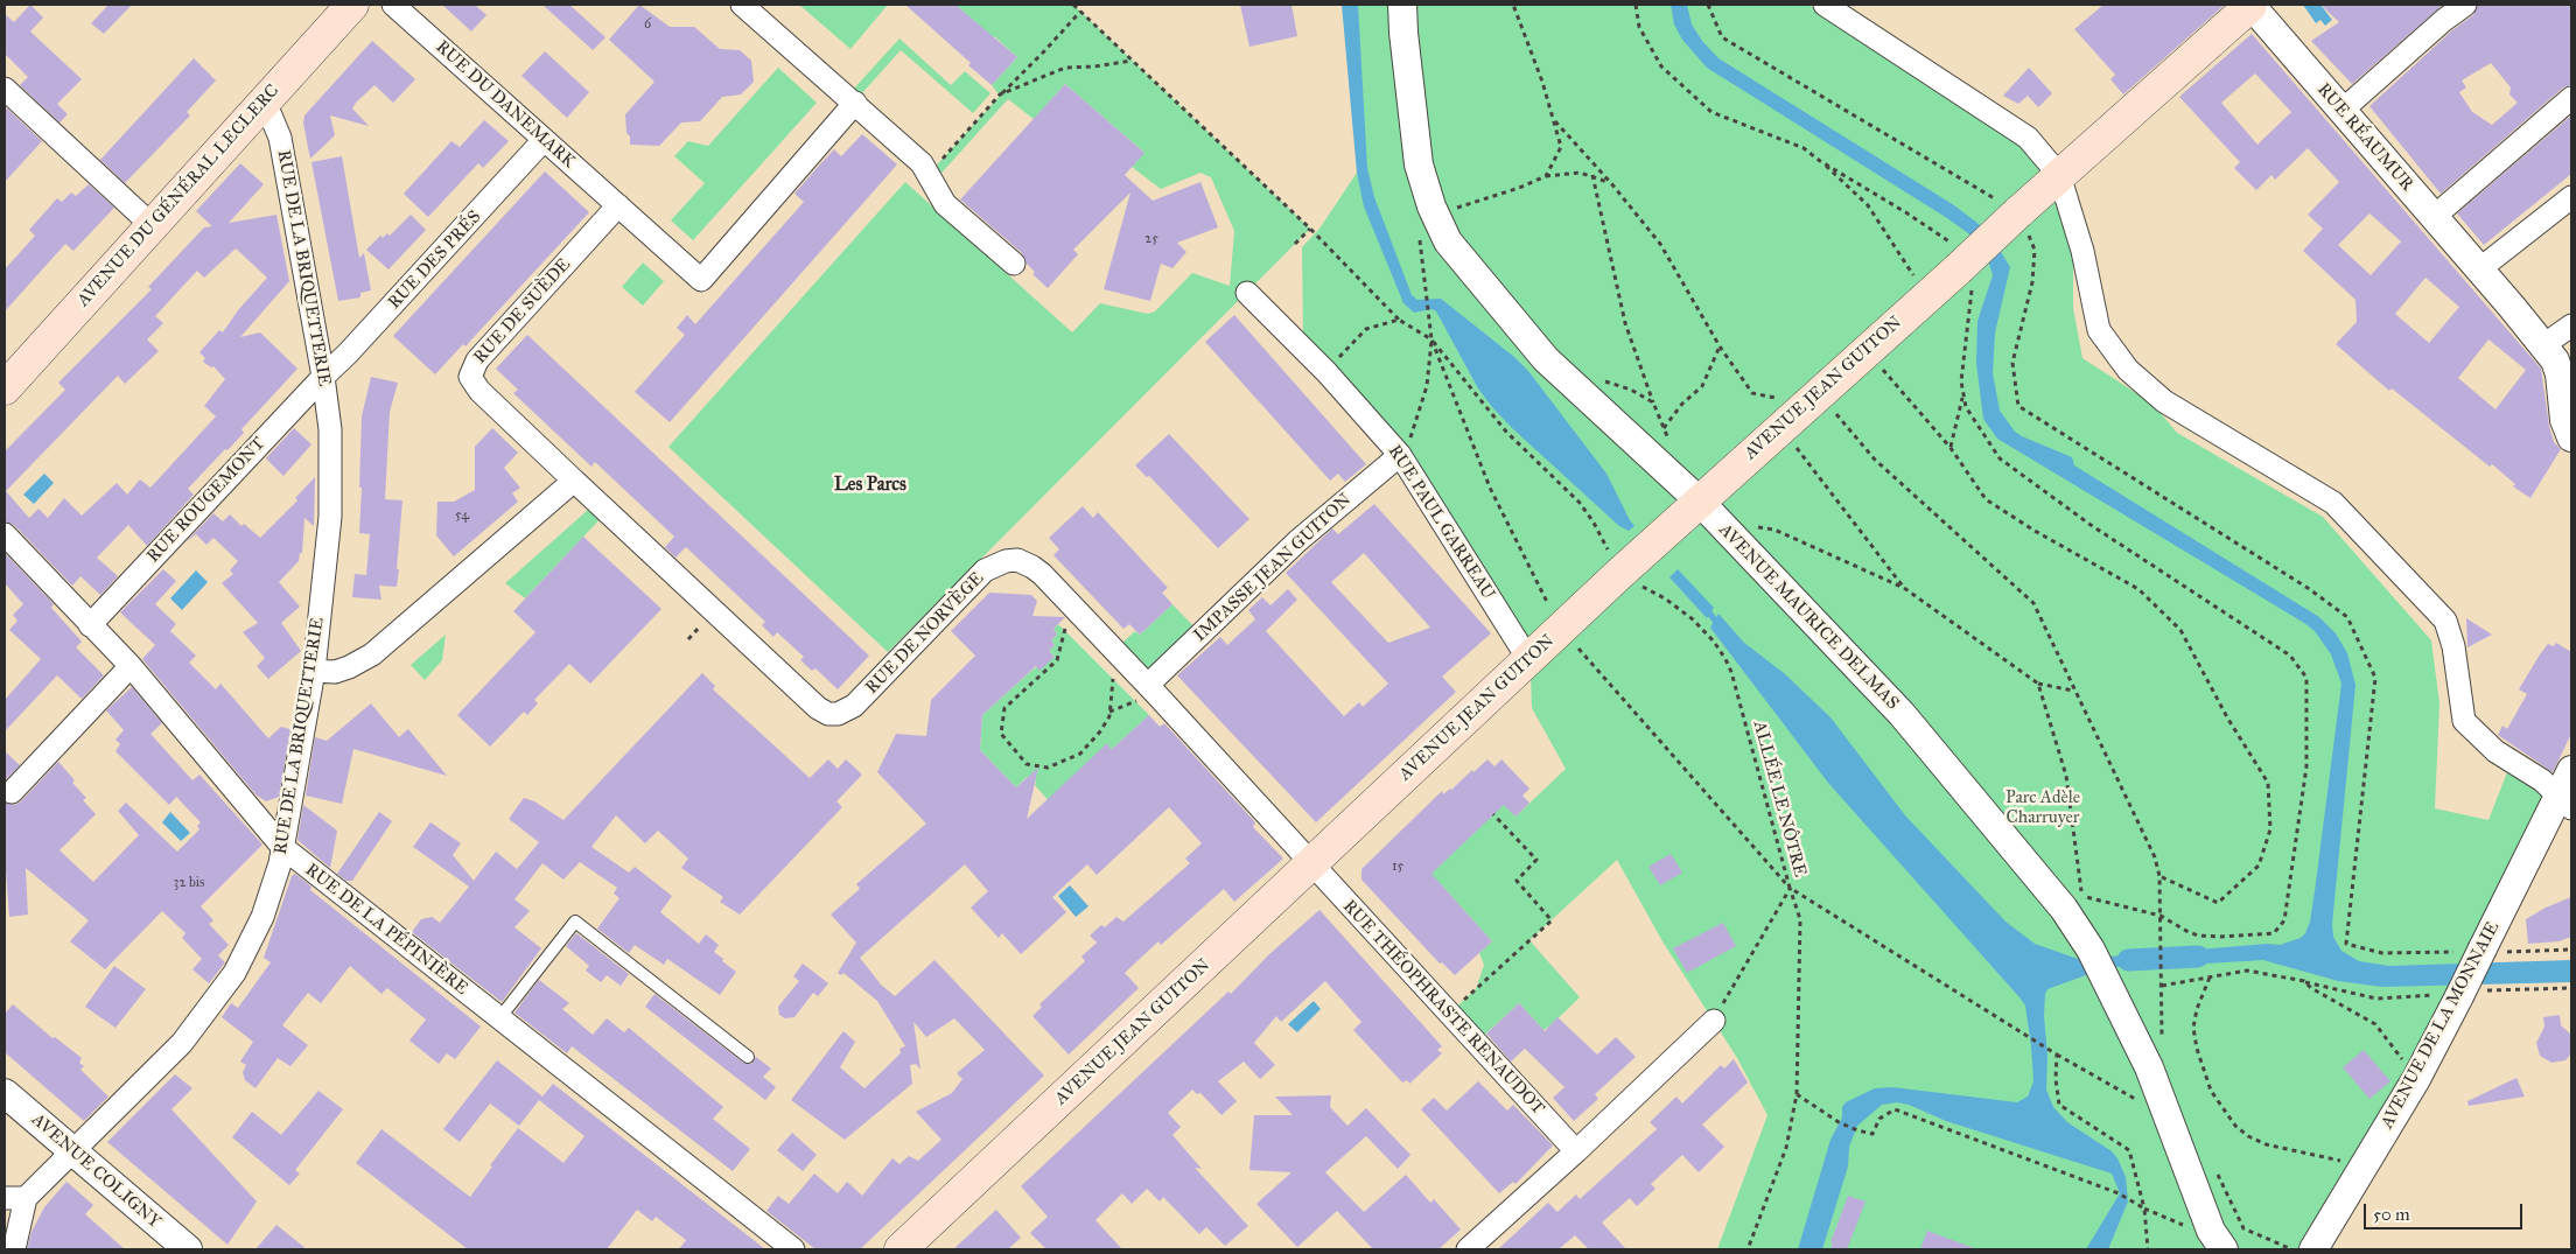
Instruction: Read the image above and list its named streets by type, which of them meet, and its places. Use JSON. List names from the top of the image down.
{
  "streets": {
    "main road": ["AVENUE DU GÉNÉRAL LECLERC", "AVENUE JEAN GUITON"],
    "street": [
      "RUE DU DANEMARK",
      "RUE RÉAUMUR",
      "RUE DES PRÉS",
      "RUE DE LA BRIQUETTERIE",
      "RUE DE SUÈDE",
      "RUE ROUGEMONT",
      "RUE PAUL GARREAU",
      "IMPASSE JEAN GUITON",
      "AVENUE MAURICE DELMAS",
      "RUE DE NORVÈGE",
      "RUE DE LA PÉPINIÈRE",
      "RUE THÉOPHRASTE RENAUDOT",
      "AVENUE DE LA MONNAIE",
      "AVENUE COLIGNY"
    ],
    "path": ["ALLÉE LE NÔTRE"]
  },
  "crossings": [
    ["RUE DU DANEMARK", "RUE DES PRÉS"],
    ["RUE DU DANEMARK", "RUE DE SUÈDE"],
    ["RUE RÉAUMUR", "AVENUE JEAN GUITON"],
    ["AVENUE DU GÉNÉRAL LECLERC", "RUE DE LA BRIQUETTERIE"],
    ["RUE DES PRÉS", "RUE DE LA BRIQUETTERIE"],
    ["RUE DES PRÉS", "RUE ROUGEMONT"],
    ["RUE DE LA BRIQUETTERIE", "RUE ROUGEMONT"],
    ["RUE DE LA BRIQUETTERIE", "RUE DE LA PÉPINIÈRE"],
    ["RUE DE LA BRIQUETTERIE", "AVENUE COLIGNY"],
    ["RUE DE SUÈDE", "RUE DE NORVÈGE"],
    ["AVENUE JEAN GUITON", "RUE PAUL GARREAU"],
    ["AVENUE JEAN GUITON", "AVENUE MAURICE DELMAS"],
    ["AVENUE JEAN GUITON", "RUE DE NORVÈGE"],
    ["AVENUE JEAN GUITON", "ALLÉE LE NÔTRE"],
    ["AVENUE JEAN GUITON", "RUE THÉOPHRASTE RENAUDOT"],
    ["RUE ROUGEMONT", "RUE DE LA PÉPINIÈRE"],
    ["RUE PAUL GARREAU", "IMPASSE JEAN GUITON"],
    ["IMPASSE JEAN GUITON", "RUE DE NORVÈGE"],
    ["AVENUE MAURICE DELMAS", "ALLÉE LE NÔTRE"],
    ["RUE DE NORVÈGE", "RUE THÉOPHRASTE RENAUDOT"]
  ],
  "districts": ["Les Parcs"],
  "parks": ["Parc Adèle Charruyer"],
  "house_numbers": [
    "6",
    "25",
    "54",
    "15",
    "32 bis"
  ],
  "scale_bar": "50 m"
}
